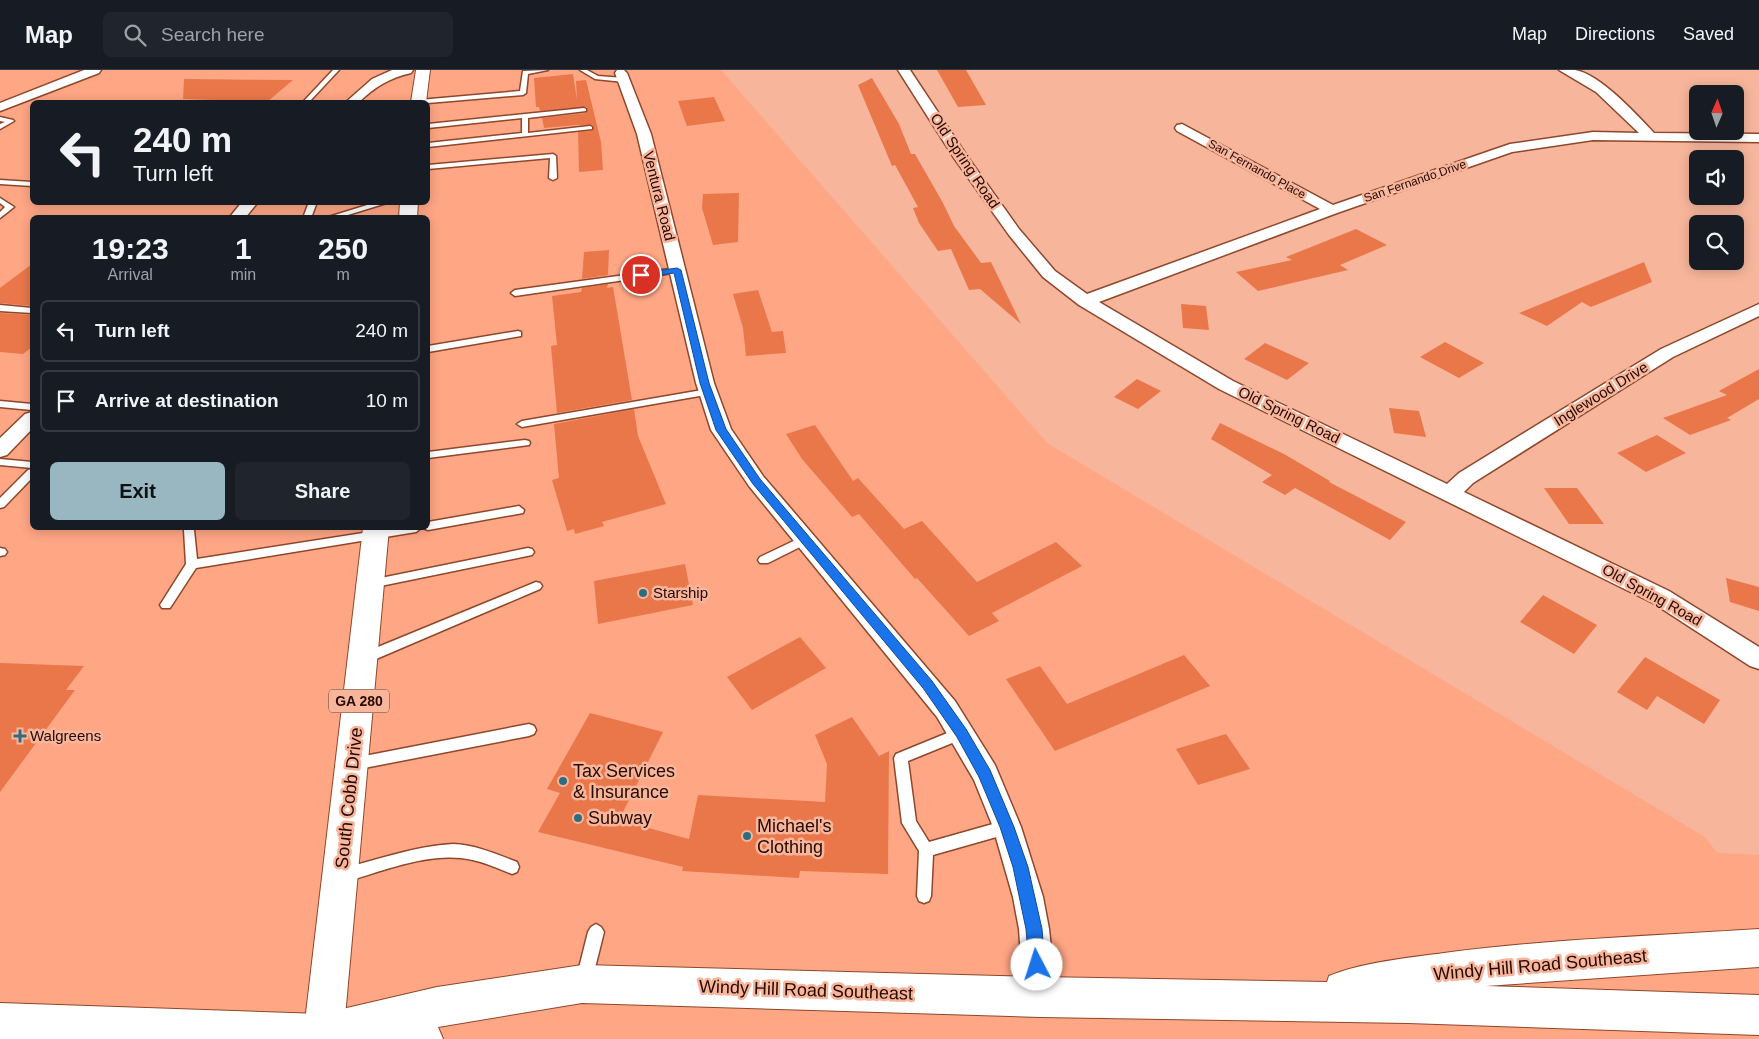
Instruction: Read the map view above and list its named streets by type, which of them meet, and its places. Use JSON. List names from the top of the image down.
{
  "streets": {
    "main road": ["GA 280", "South Cobb Drive", "Windy Hill Road Southeast"],
    "street": [
      "Old Spring Road",
      "San Fernando Place",
      "San Fernando Drive",
      "Ventura Road",
      "Inglewood Drive"
    ]
  },
  "crossings": [
    ["Old Spring Road", "San Fernando Drive"],
    ["Old Spring Road", "Inglewood Drive"],
    ["San Fernando Place", "San Fernando Drive"],
    ["Ventura Road", "Windy Hill Road Southeast"],
    ["South Cobb Drive", "Windy Hill Road Southeast"]
  ],
  "places": {
    "other": [
      "Starship",
      "Tax Services & Insurance",
      "Subway",
      "Michael's Clothing"
    ],
    "health": ["Walgreens"]
  },
  "north": "top",
  "page": {
    "header": "Map",
    "search": "Search here",
    "nav": ["Map", "Directions", "Saved"],
    "turn": ["240 m", "Turn left"],
    "eta": [
      "19:23",
      "Arrival",
      "1",
      "min",
      "250",
      "m"
    ],
    "list": [
      {
        "name": "Turn left",
        "value": "240 m"
      },
      {
        "name": "Arrive at destination",
        "value": "10 m"
      }
    ],
    "buttons": ["Exit", "Share"]
  }
}
